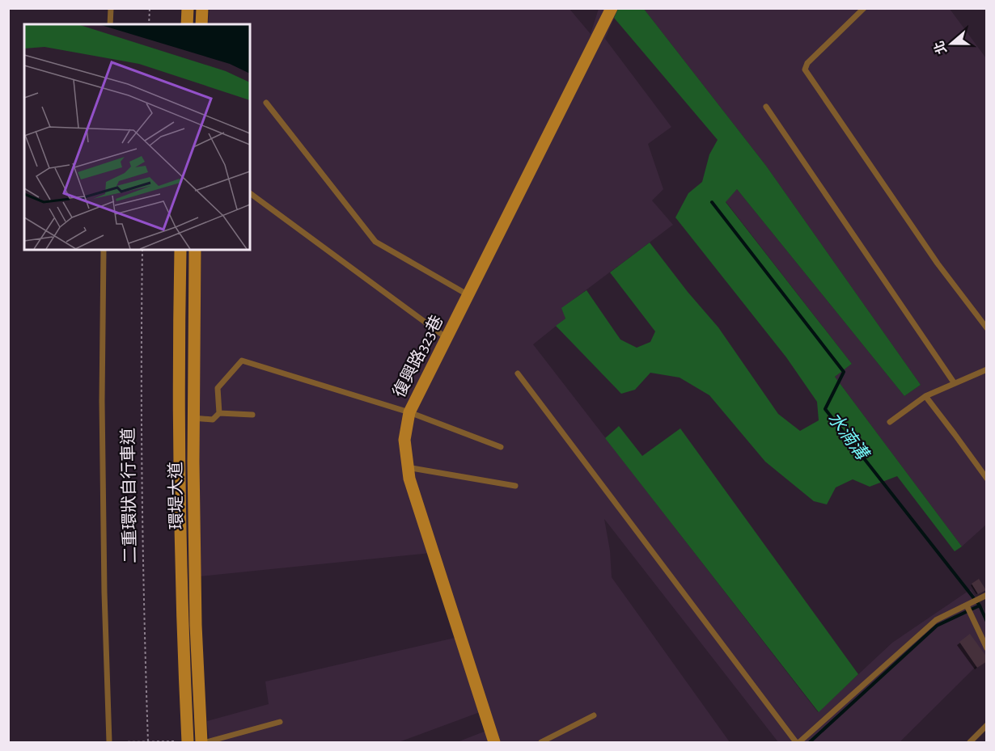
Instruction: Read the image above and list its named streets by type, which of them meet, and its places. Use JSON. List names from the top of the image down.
{
  "streets": {
    "street": ["復興路323巷", "環堤大道"],
    "path": ["二重環狀自行車道"]
  },
  "water": ["水湳溝"],
  "north": "left"
}
